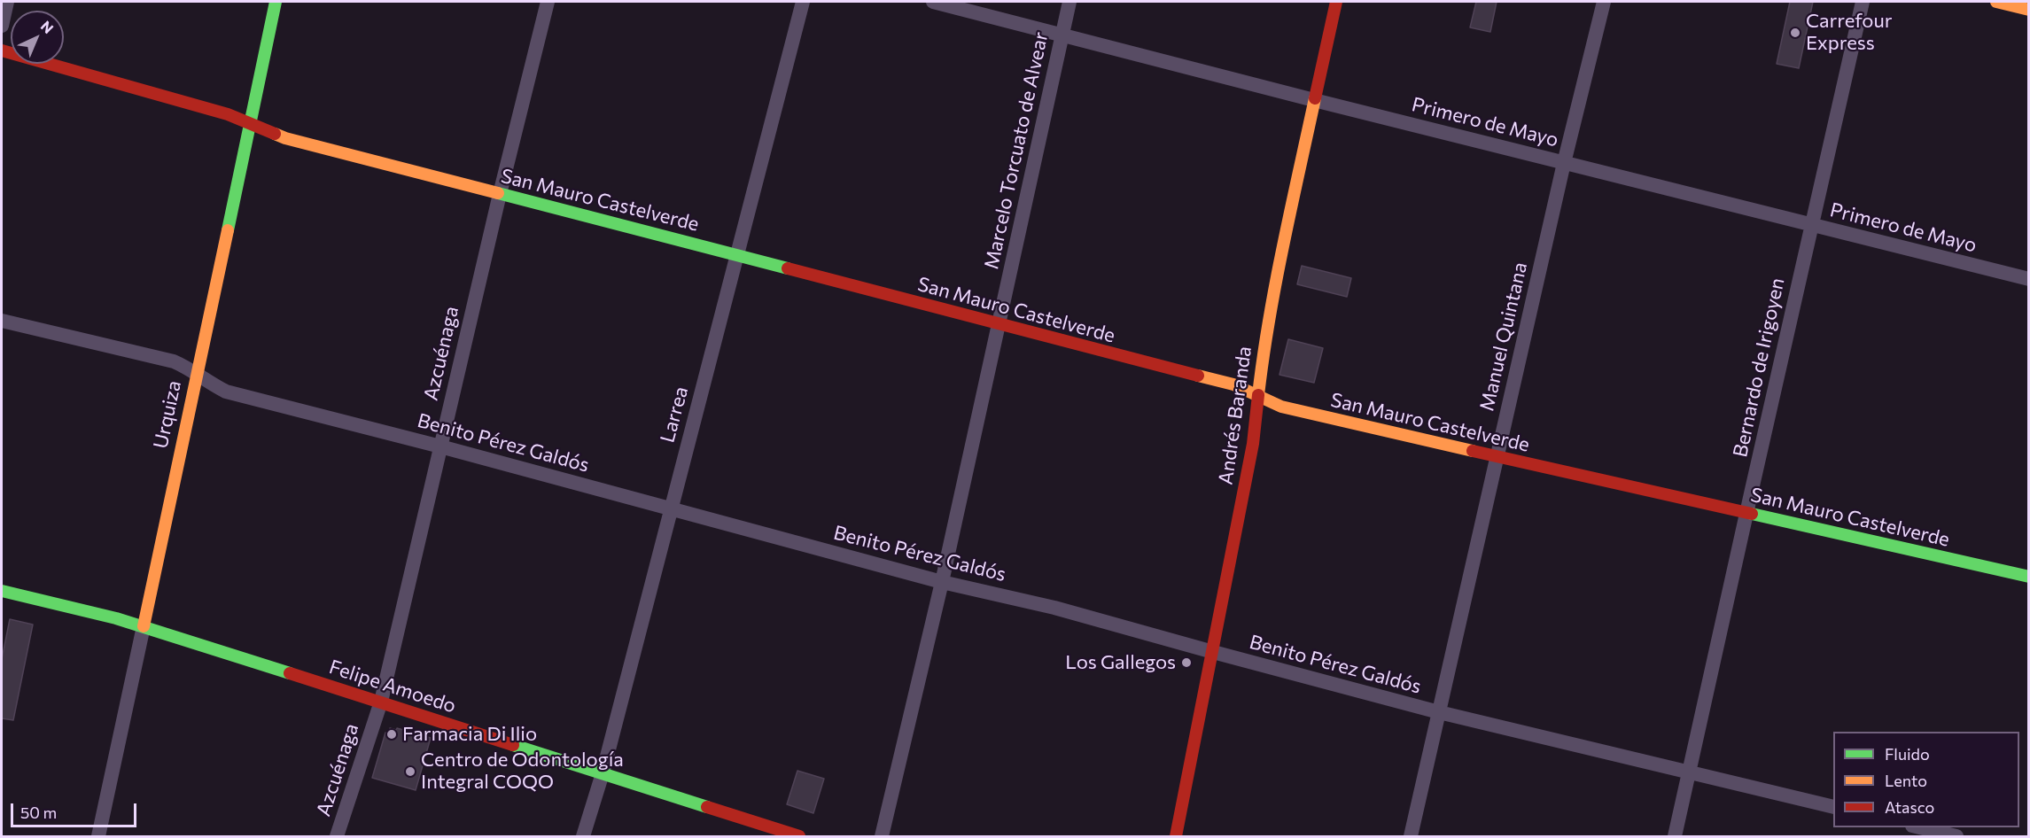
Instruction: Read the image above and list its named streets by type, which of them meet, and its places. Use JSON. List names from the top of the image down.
{
  "streets": {
    "street": [
      "Primero de Mayo",
      "Marcelo Torcuato de Alvear",
      "San Mauro Castelverde",
      "Manuel Quintana",
      "Azcuénaga",
      "Bernardo de Irigoyen",
      "Urquiza",
      "Larrea",
      "Andrés Baranda",
      "Benito Pérez Galdós",
      "Felipe Amoedo"
    ]
  },
  "crossings": [
    ["Primero de Mayo", "Marcelo Torcuato de Alvear"],
    ["Primero de Mayo", "Manuel Quintana"],
    ["Primero de Mayo", "Bernardo de Irigoyen"],
    ["Primero de Mayo", "Andrés Baranda"],
    ["Marcelo Torcuato de Alvear", "San Mauro Castelverde"],
    ["Marcelo Torcuato de Alvear", "Benito Pérez Galdós"],
    ["San Mauro Castelverde", "Manuel Quintana"],
    ["San Mauro Castelverde", "Azcuénaga"],
    ["San Mauro Castelverde", "Bernardo de Irigoyen"],
    ["San Mauro Castelverde", "Urquiza"],
    ["San Mauro Castelverde", "Larrea"],
    ["San Mauro Castelverde", "Andrés Baranda"],
    ["Manuel Quintana", "Benito Pérez Galdós"],
    ["Azcuénaga", "Benito Pérez Galdós"],
    ["Azcuénaga", "Felipe Amoedo"],
    ["Bernardo de Irigoyen", "Benito Pérez Galdós"],
    ["Urquiza", "Benito Pérez Galdós"],
    ["Urquiza", "Felipe Amoedo"],
    ["Larrea", "Benito Pérez Galdós"],
    ["Larrea", "Felipe Amoedo"],
    ["Andrés Baranda", "Benito Pérez Galdós"]
  ],
  "places": [
    "Carrefour Express",
    "Los Gallegos",
    "Farmacia Di Ilio",
    "Centro de Odontología Integral COQO"
  ],
  "legend": ["Fluido", "Lento", "Atasco"],
  "scale_bar": "50 m",
  "north": "top right"
}
